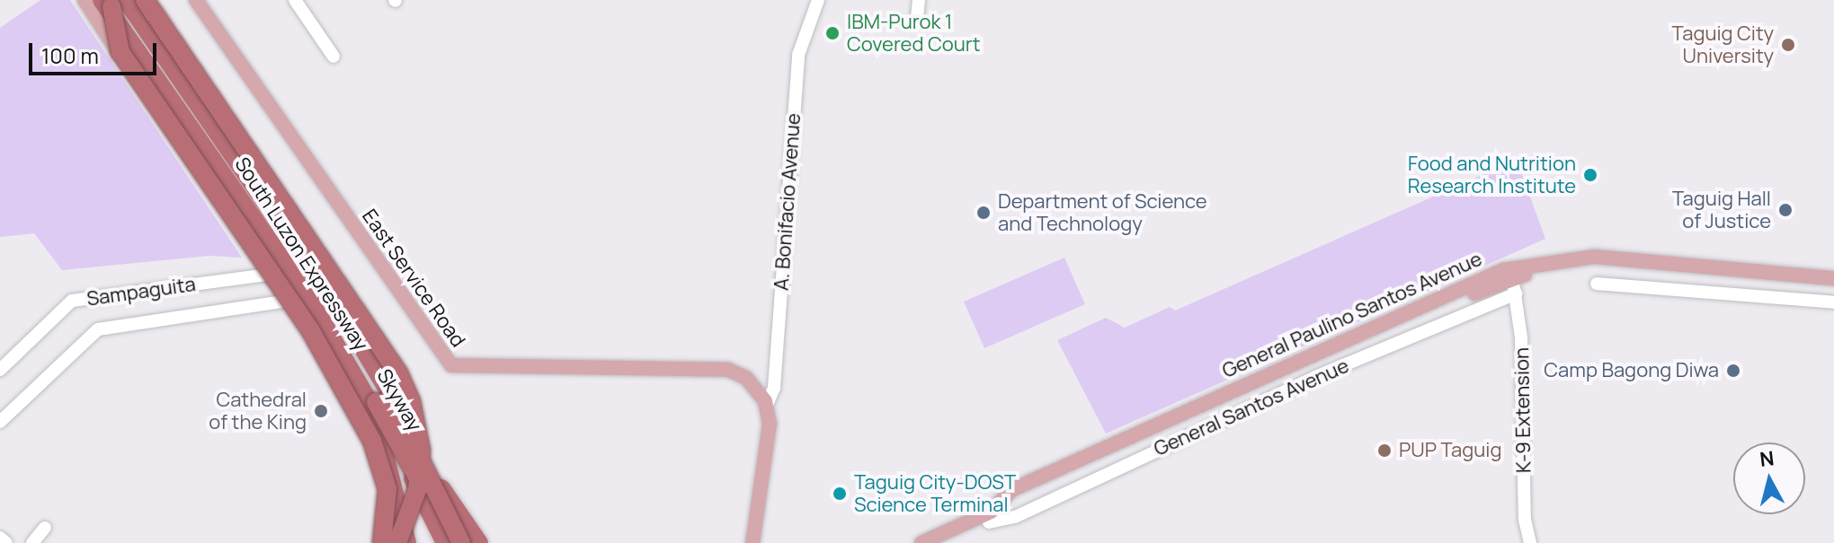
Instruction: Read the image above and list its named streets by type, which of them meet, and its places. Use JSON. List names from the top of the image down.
{
  "streets": {
    "highway": ["South Luzon Expressway", "Skyway"],
    "main road": ["East Service Road", "General Paulino Santos Avenue"],
    "street": [
      "A. Bonifacio Avenue",
      "Sampaguita",
      "General Santos Avenue",
      "K-9 Extension"
    ]
  },
  "crossings": [
    ["A. Bonifacio Avenue", "East Service Road"],
    ["South Luzon Expressway", "Skyway"],
    ["General Paulino Santos Avenue", "General Santos Avenue"],
    ["General Paulino Santos Avenue", "K-9 Extension"],
    ["General Santos Avenue", "K-9 Extension"]
  ],
  "places": [
    "IBM-Purok 1 Covered Court",
    "Taguig City University",
    "Food and Nutrition Research Institute",
    "Taguig Hall of Justice",
    "Department of Science and Technology",
    "Camp Bagong Diwa",
    "Cathedral of the King",
    "PUP Taguig",
    "Taguig City-DOST Science Terminal"
  ],
  "scale_bar": "100 m",
  "north": "top"
}
